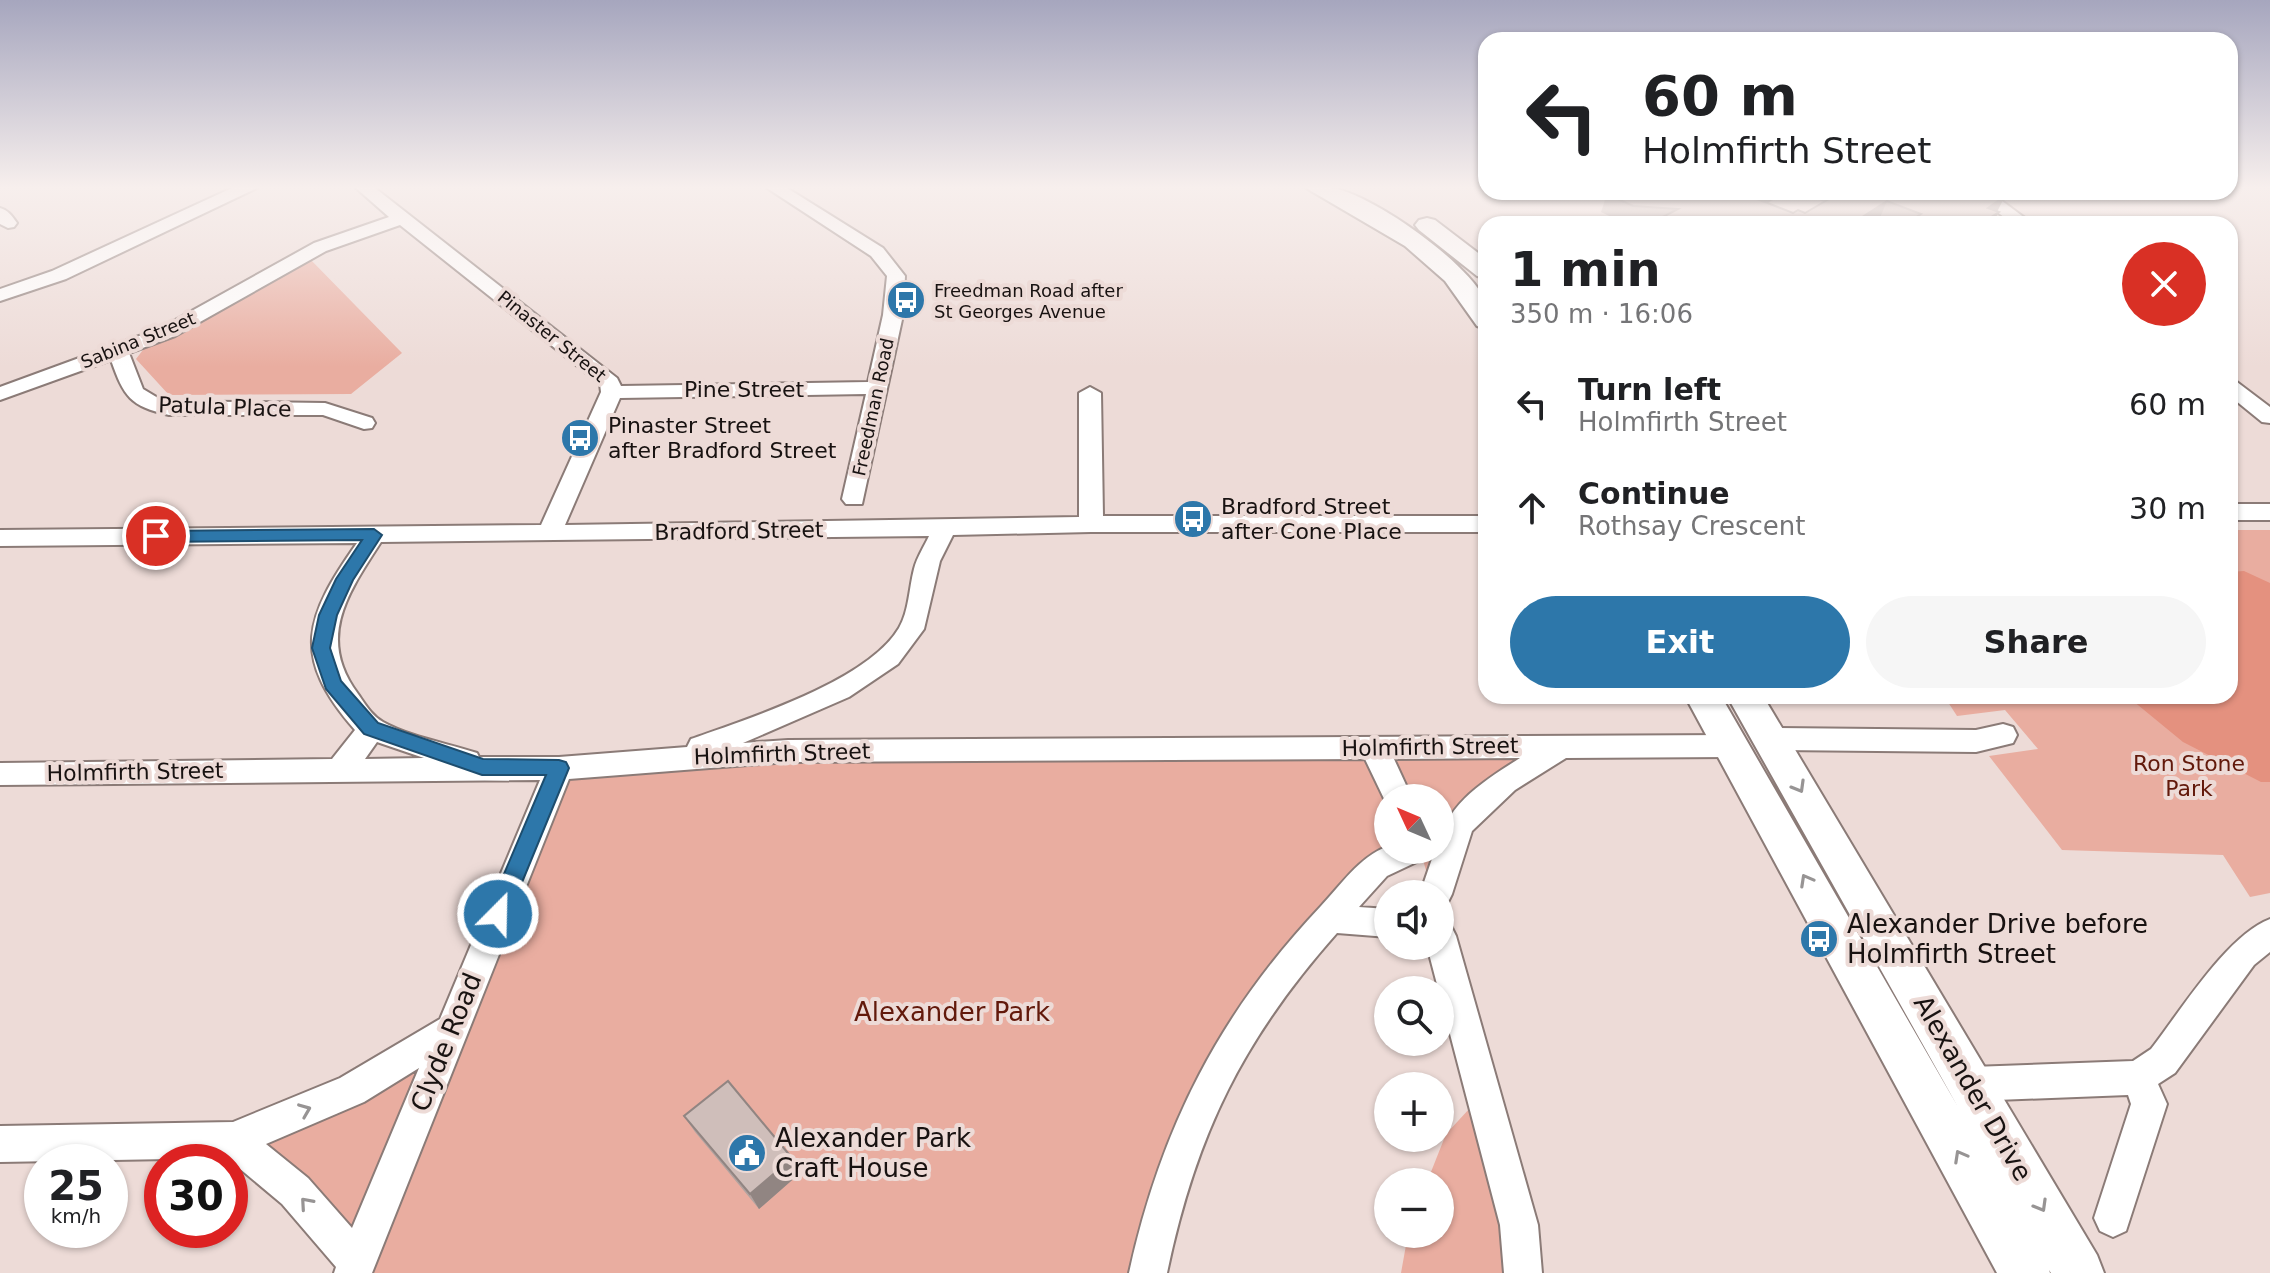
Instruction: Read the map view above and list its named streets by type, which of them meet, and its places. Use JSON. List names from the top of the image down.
{
  "streets": {
    "main road": ["Alexander Drive"],
    "street": [
      "Pinaster Street",
      "Sabina Street",
      "Pine Street",
      "Patula Place",
      "Freedman Road",
      "Bradford Street",
      "Holmfirth Street",
      "Clyde Road"
    ]
  },
  "crossings": [
    ["Pinaster Street", "Pine Street"],
    ["Pinaster Street", "Bradford Street"],
    ["Sabina Street", "Patula Place"],
    ["Pine Street", "Freedman Road"],
    ["Holmfirth Street", "Clyde Road"],
    ["Holmfirth Street", "Alexander Drive"]
  ],
  "parks": ["Ron Stone Park", "Alexander Park"],
  "places": {
    "bus stop": [
      "Freedman Road after St Georges Avenue",
      "Pinaster Street after Bradford Street",
      "Bradford Street after Cone Place",
      "Alexander Drive before Holmfirth Street"
    ],
    "public building": ["Alexander Park Craft House"]
  },
  "north": "top left",
  "page": {
    "turn": ["60 m", "Holmfirth Street"],
    "heading": ["1 min", "350 m · 16:06"],
    "list": [
      {
        "name": "Turn left",
        "note": "Holmfirth Street",
        "value": "60 m"
      },
      {
        "name": "Continue",
        "note": "Rothsay Crescent",
        "value": "30 m"
      }
    ],
    "buttons": ["Exit", "Share"],
    "map_buttons": ["+", "−"],
    "speed": "25 km/h",
    "limit": "30"
  }
}
